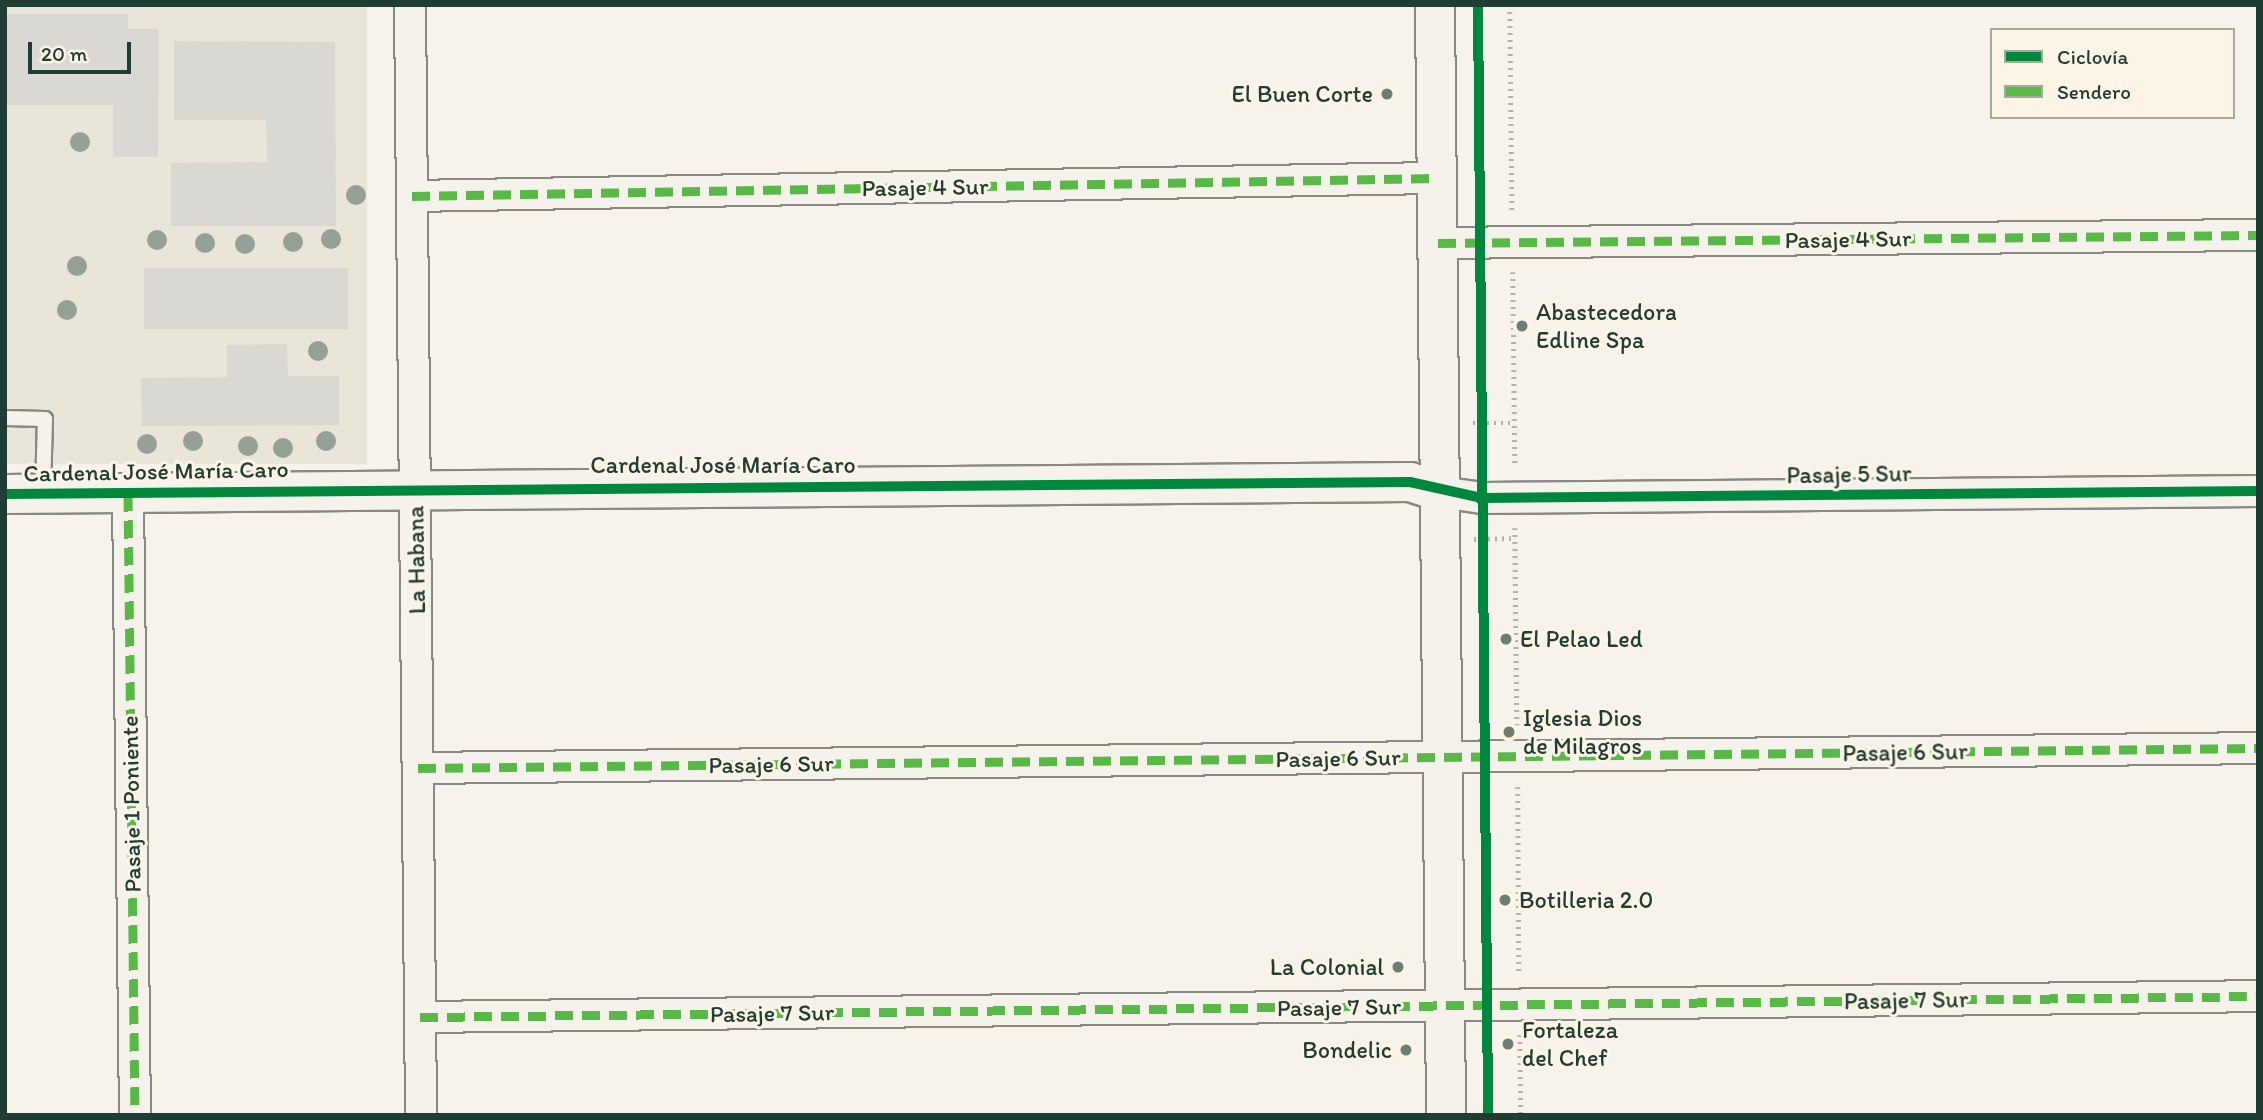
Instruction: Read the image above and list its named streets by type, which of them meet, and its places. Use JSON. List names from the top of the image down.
{
  "streets": {
    "street": [
      "Pasaje 4 Sur",
      "Cardenal José María Caro",
      "Pasaje 5 Sur",
      "La Habana",
      "Pasaje 6 Sur",
      "Pasaje 1 Poniente",
      "Pasaje 7 Sur"
    ]
  },
  "crossings": [
    ["Pasaje 4 Sur", "La Habana"],
    ["Cardenal José María Caro", "Pasaje 5 Sur"],
    ["Cardenal José María Caro", "La Habana"],
    ["Cardenal José María Caro", "Pasaje 1 Poniente"],
    ["La Habana", "Pasaje 6 Sur"],
    ["La Habana", "Pasaje 7 Sur"]
  ],
  "places": [
    "El Buen Corte",
    "Abastecedora Edline Spa",
    "El Pelao Led",
    "Iglesia Dios de Milagros",
    "Botilleria 2.0",
    "La Colonial",
    "Fortaleza del Chef",
    "Bondelic"
  ],
  "legend": ["Ciclovía", "Sendero"],
  "scale_bar": "20 m"
}
